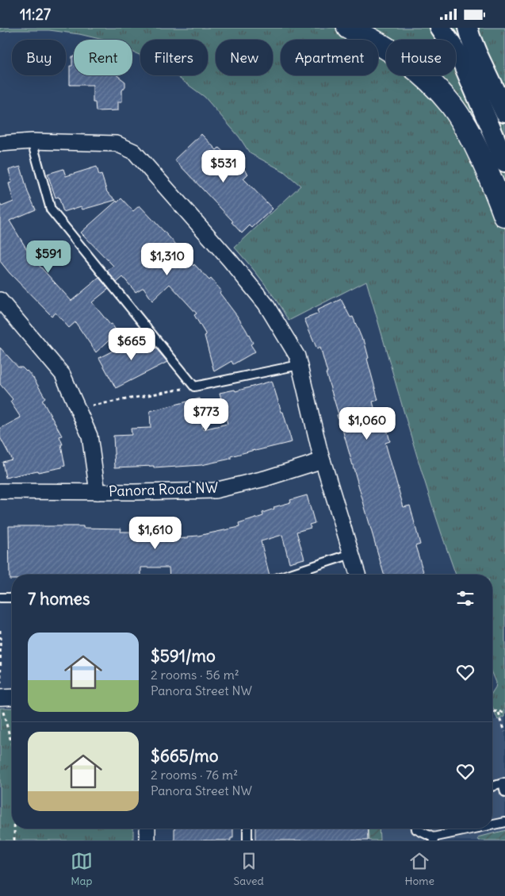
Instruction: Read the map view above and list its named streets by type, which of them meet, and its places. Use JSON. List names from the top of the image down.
{
  "streets": {
    "street": ["Panora Road NW"]
  },
  "page": {
    "status": "11:27",
    "chip": [
      "Buy",
      "Rent",
      "Filters",
      "New",
      "Apartment",
      "House"
    ],
    "price": [
      "$531",
      "$591",
      "$1,310",
      "$665",
      "$773",
      "$1,060",
      "$1,610"
    ],
    "heading": "7 homes",
    "list": [
      {
        "name": "$591/mo",
        "note": "2 rooms · 56 m² · Panora Street NW"
      },
      {
        "name": "$665/mo",
        "note": "2 rooms · 76 m² · Panora Street NW"
      }
    ],
    "tabs": ["Map", "Saved", "Home"]
  }
}
